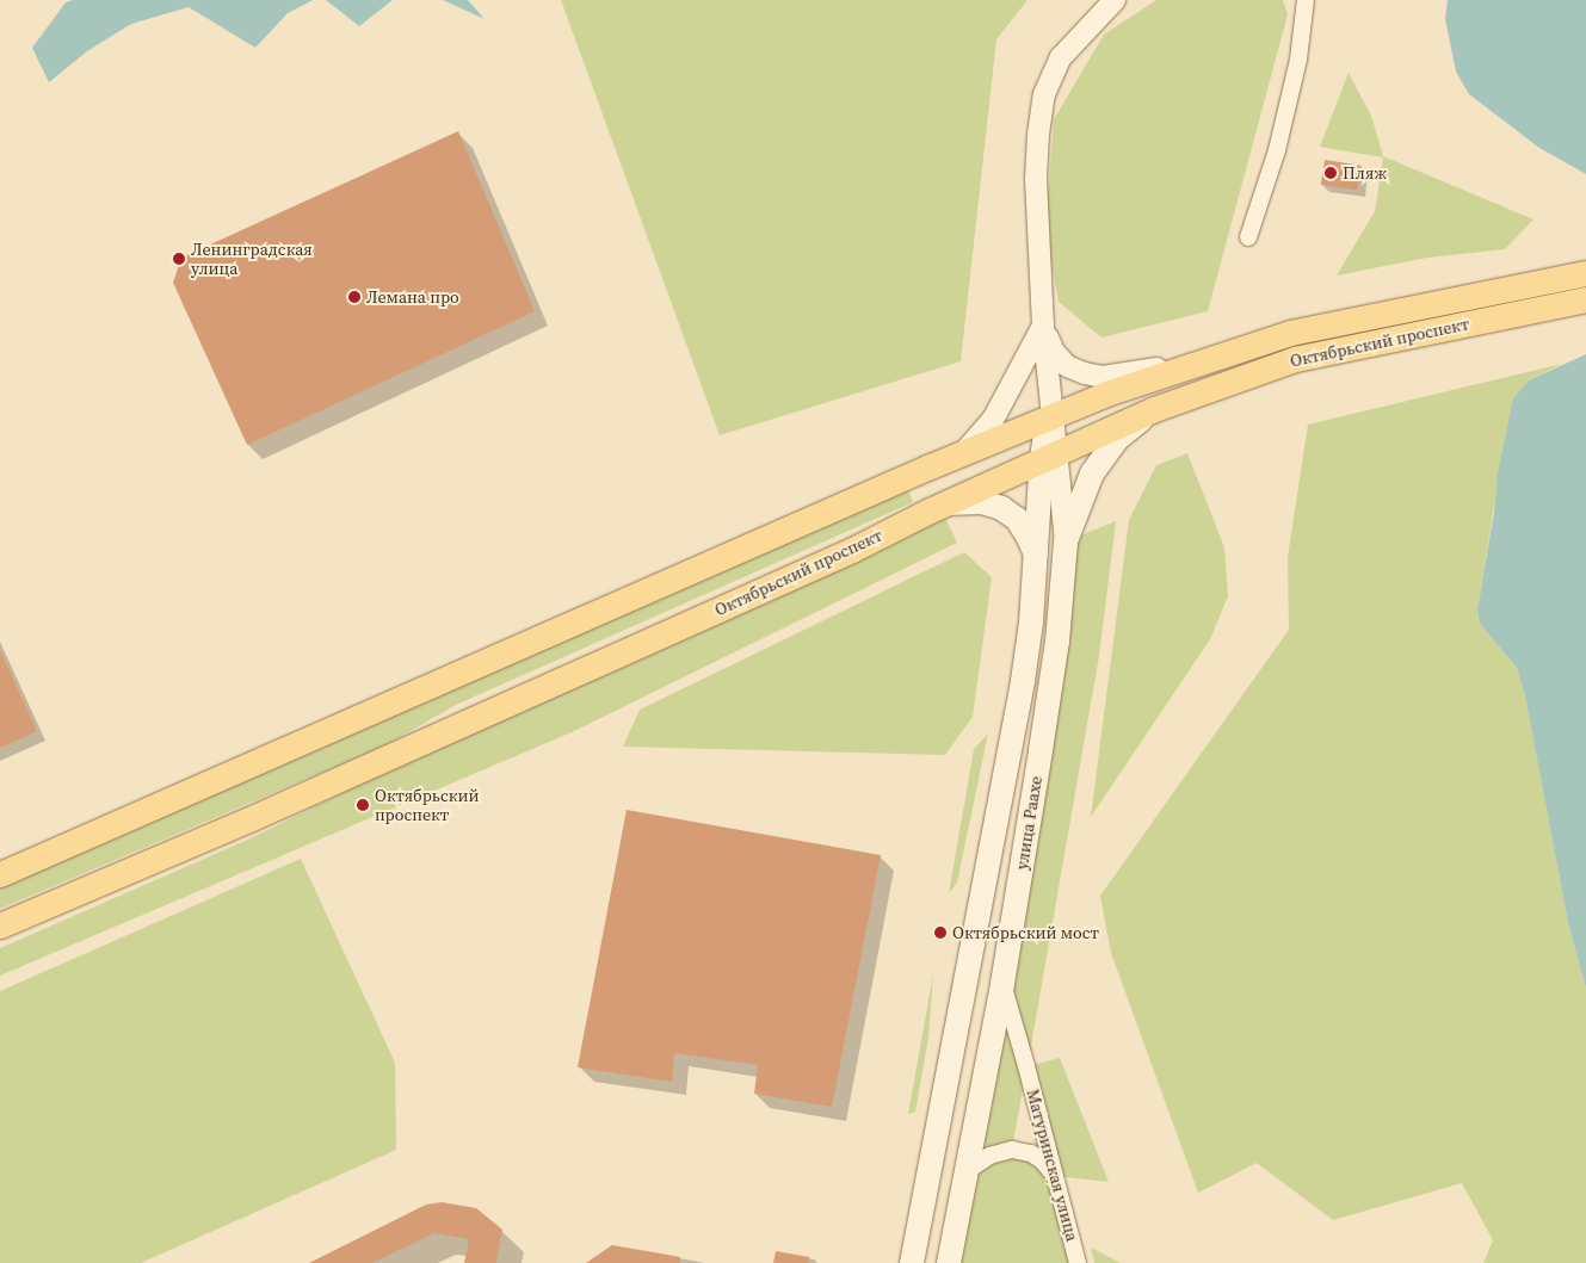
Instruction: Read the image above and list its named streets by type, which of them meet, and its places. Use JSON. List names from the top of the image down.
{
  "streets": {
    "main road": ["Октябрьский проспект", "улица Раахе"],
    "street": ["Матуринская улица"]
  },
  "crossings": [
    ["Октябрьский проспект", "улица Раахе"],
    ["улица Раахе", "Матуринская улица"]
  ],
  "places": [
    "Пляж",
    "Ленинградская улица",
    "Лемана про",
    "Октябрьский проспект",
    "Октябрьский мост"
  ]
}
